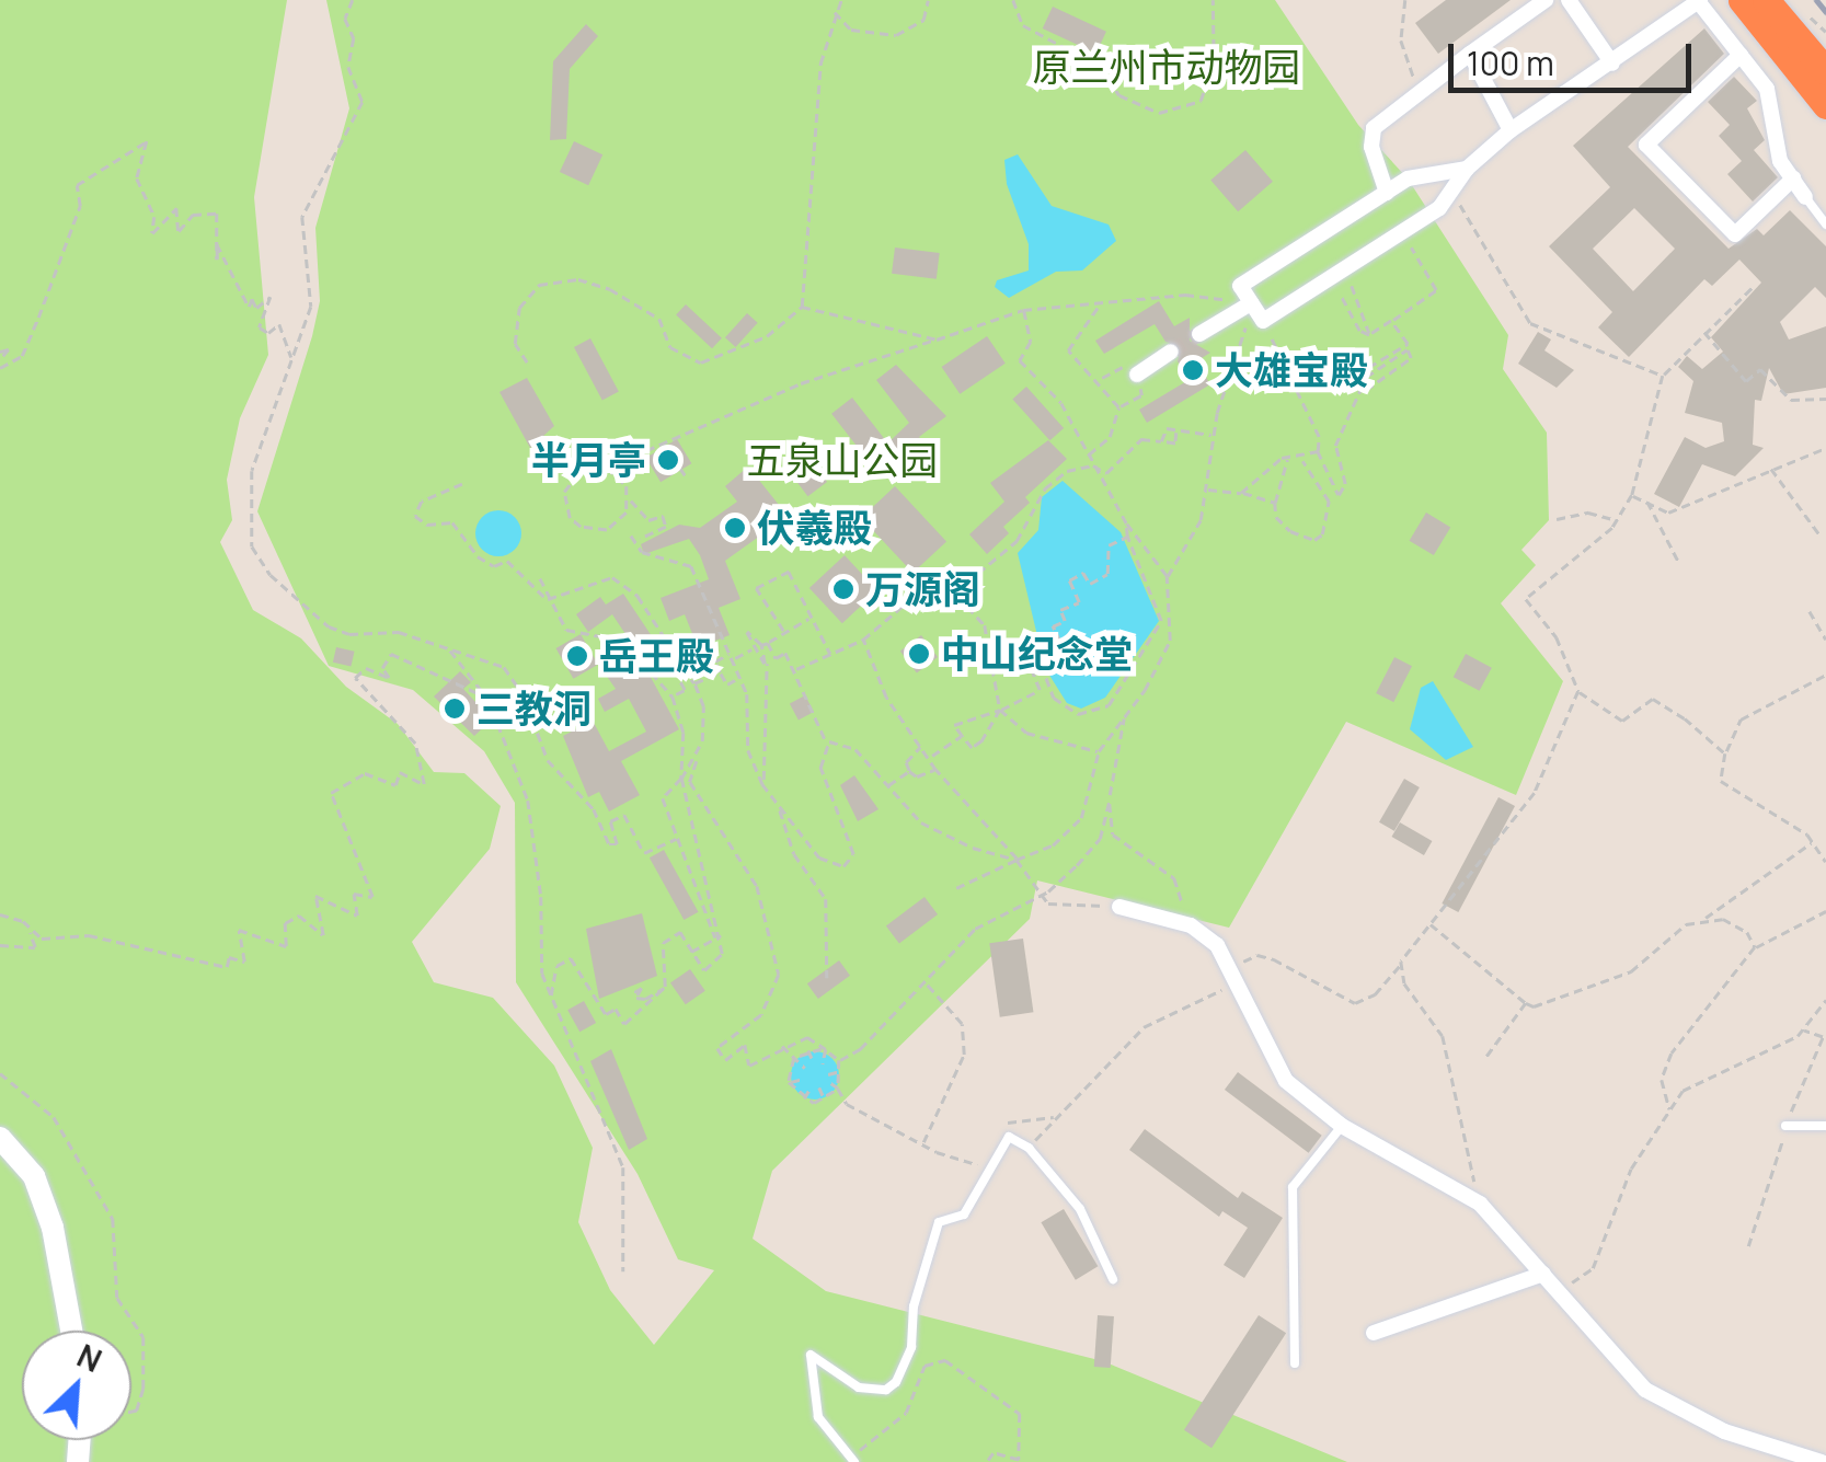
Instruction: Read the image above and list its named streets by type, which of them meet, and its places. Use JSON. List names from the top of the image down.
{
  "parks": ["原兰州市动物园", "五泉山公园"],
  "places": [
    "大雄宝殿",
    "半月亭",
    "伏羲殿",
    "万源阁",
    "中山纪念堂",
    "岳王殿",
    "三教洞"
  ],
  "scale_bar": "100 m",
  "north": "top right"
}
